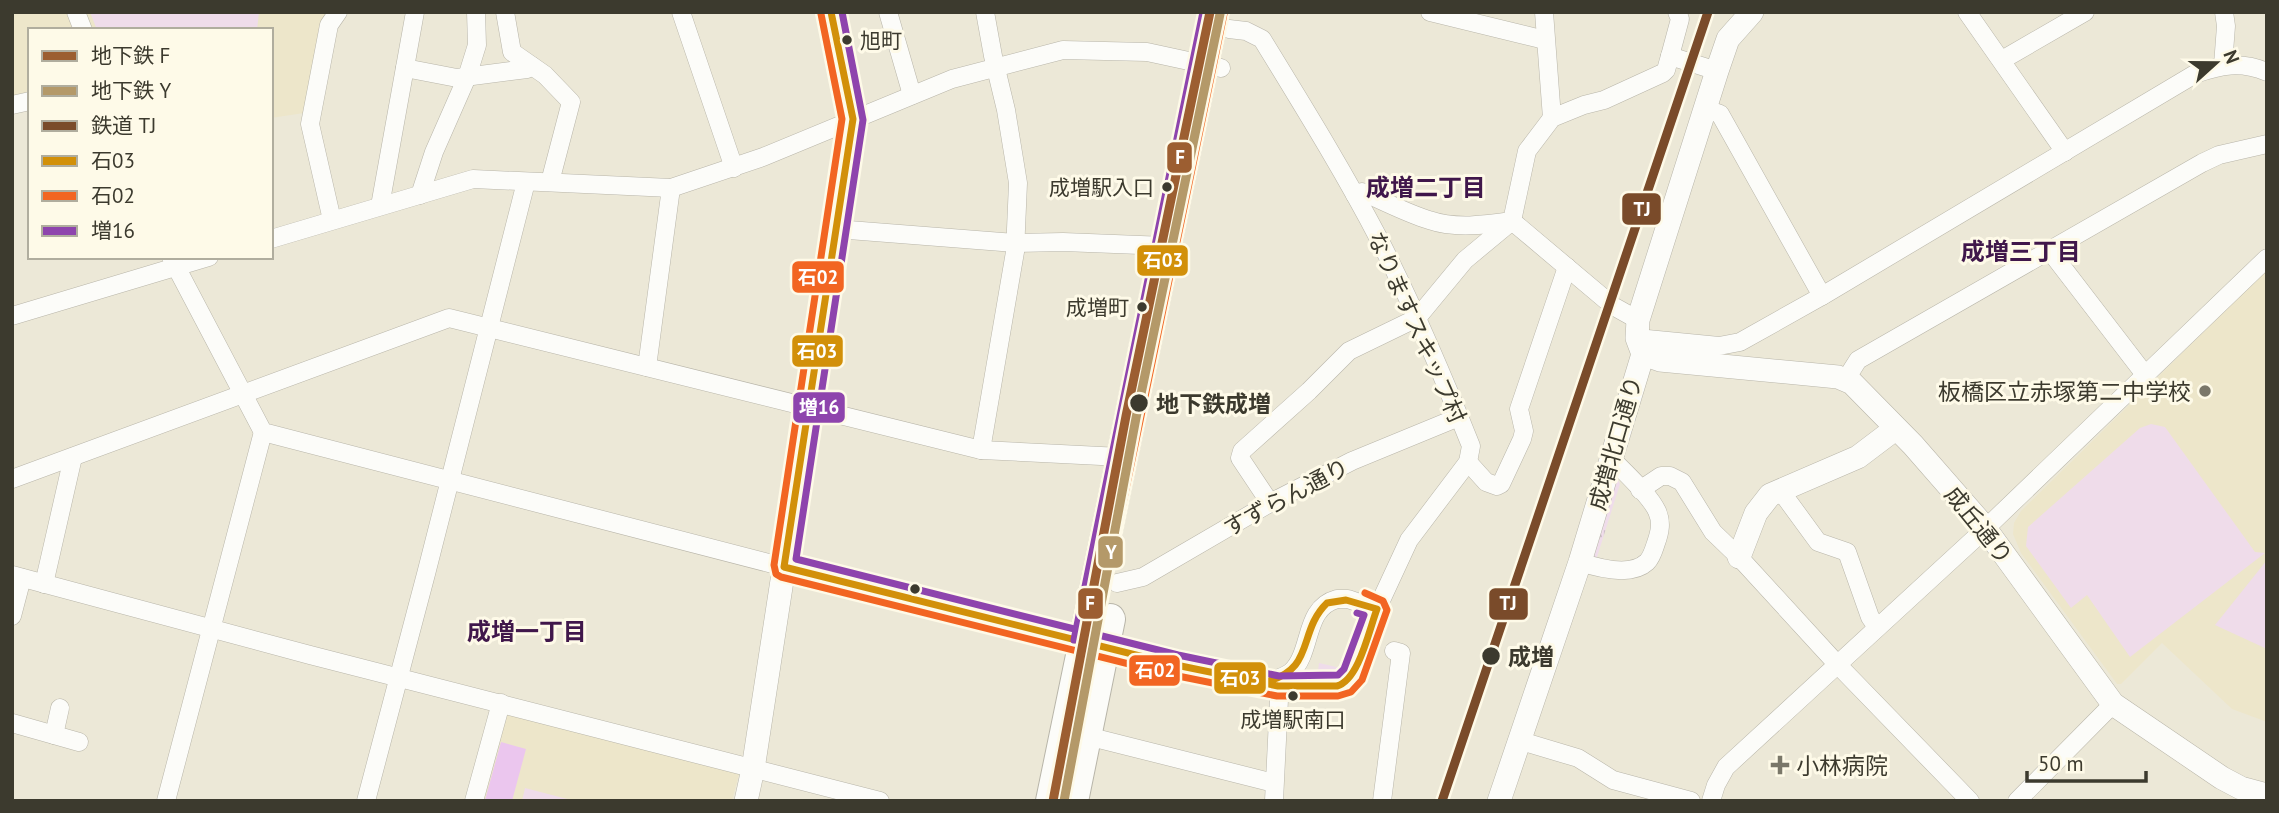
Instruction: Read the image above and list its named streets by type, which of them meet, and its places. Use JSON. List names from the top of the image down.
{
  "streets": {
    "street": [
      "なりますスキップ村",
      "成増北口通り",
      "すずらん通り",
      "成丘通り"
    ]
  },
  "crossings": [
    ["なりますスキップ村", "すずらん通り"]
  ],
  "districts": ["成増二丁目", "成増三丁目", "成増一丁目"],
  "places": {
    "other": [
      "旭町",
      "成増駅入口",
      "成増町",
      "板橋区立赤塚第二中学校",
      "地下鉄成増",
      "成増",
      "成増駅南口"
    ],
    "health": ["小林病院"]
  },
  "lines": [
    "metro line F",
    "rail line TJ",
    "transit line 石03",
    "transit line 増16",
    "metro line Y",
    "transit line 石02"
  ],
  "legend": [
    "地下鉄 F",
    "地下鉄 Y",
    "鉄道 TJ",
    "石03",
    "石02",
    "増16"
  ],
  "scale_bar": "50 m",
  "north": "right"
}
